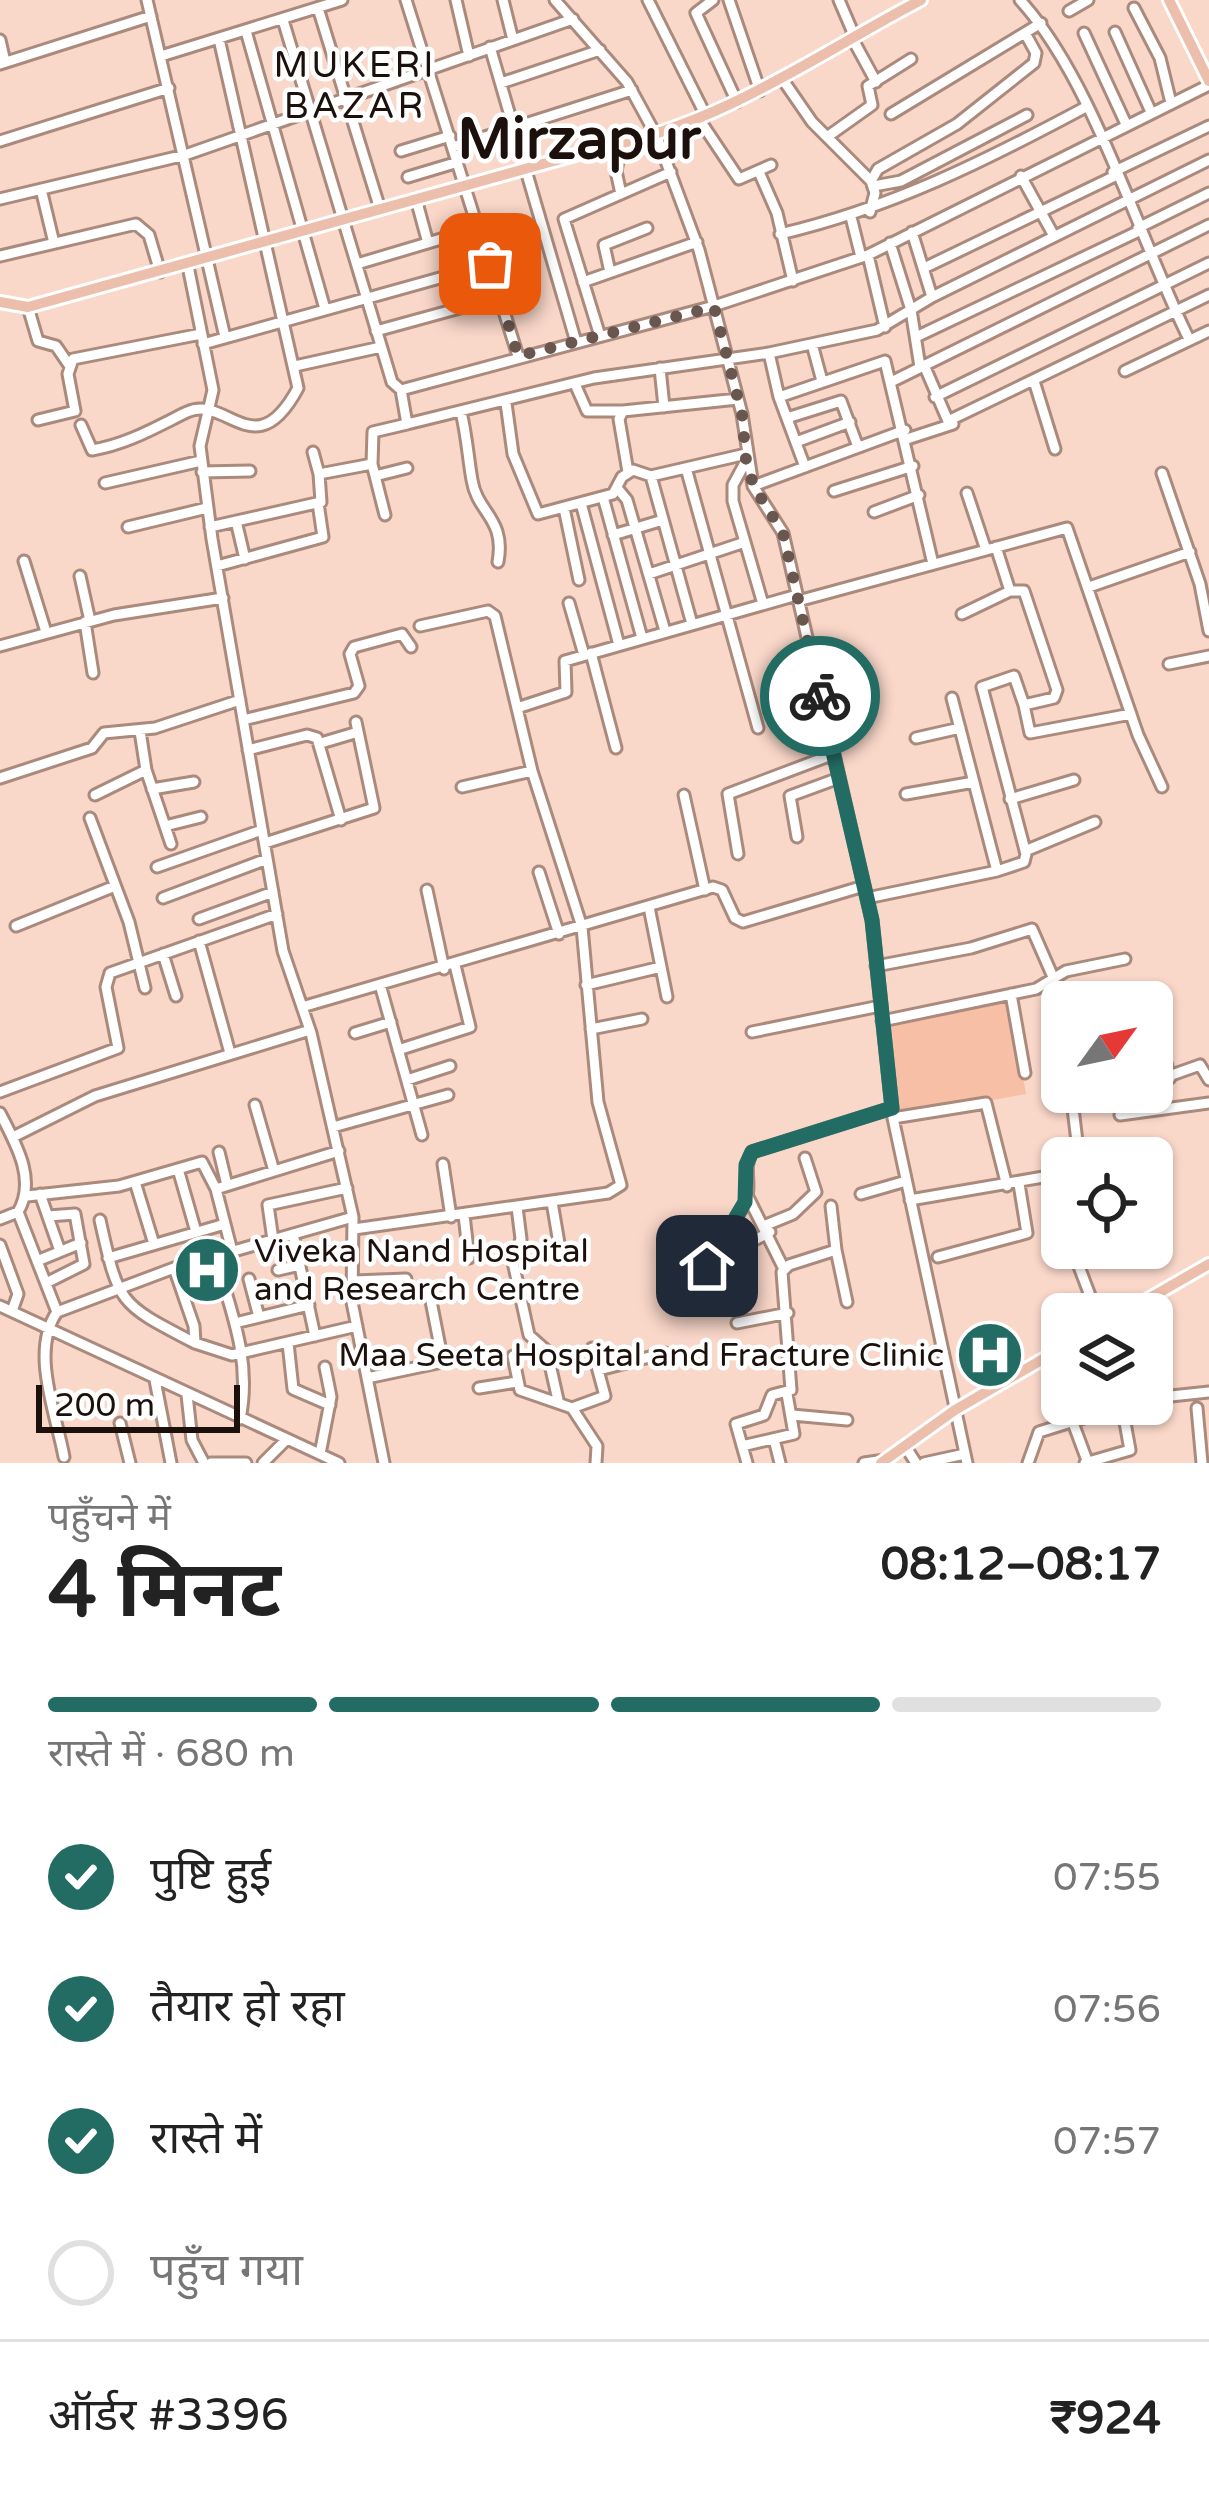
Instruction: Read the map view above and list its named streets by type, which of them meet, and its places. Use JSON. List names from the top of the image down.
{
  "districts": ["MUKERI BAZAR", "Mirzapur"],
  "places": {
    "hospital": ["Viveka Nand Hospital and Research Centre", "Maa Seeta Hospital and Fracture Clinic"]
  },
  "scale_bar": "200 m",
  "north": "top right",
  "page": {
    "scale": "200 m",
    "heading": ["4 मिनट", "पहुँचने में", "08:12–08:17"],
    "panel": ["ऑर्डर #3396", "₹924"],
    "bar": "रास्ते में · 680 m",
    "list": [
      ["पुष्टि हुई", "07:55"],
      ["तैयार हो रहा", "07:56"],
      ["रास्ते में", "07:57"],
      "पहुँच गया"
    ]
  }
}
